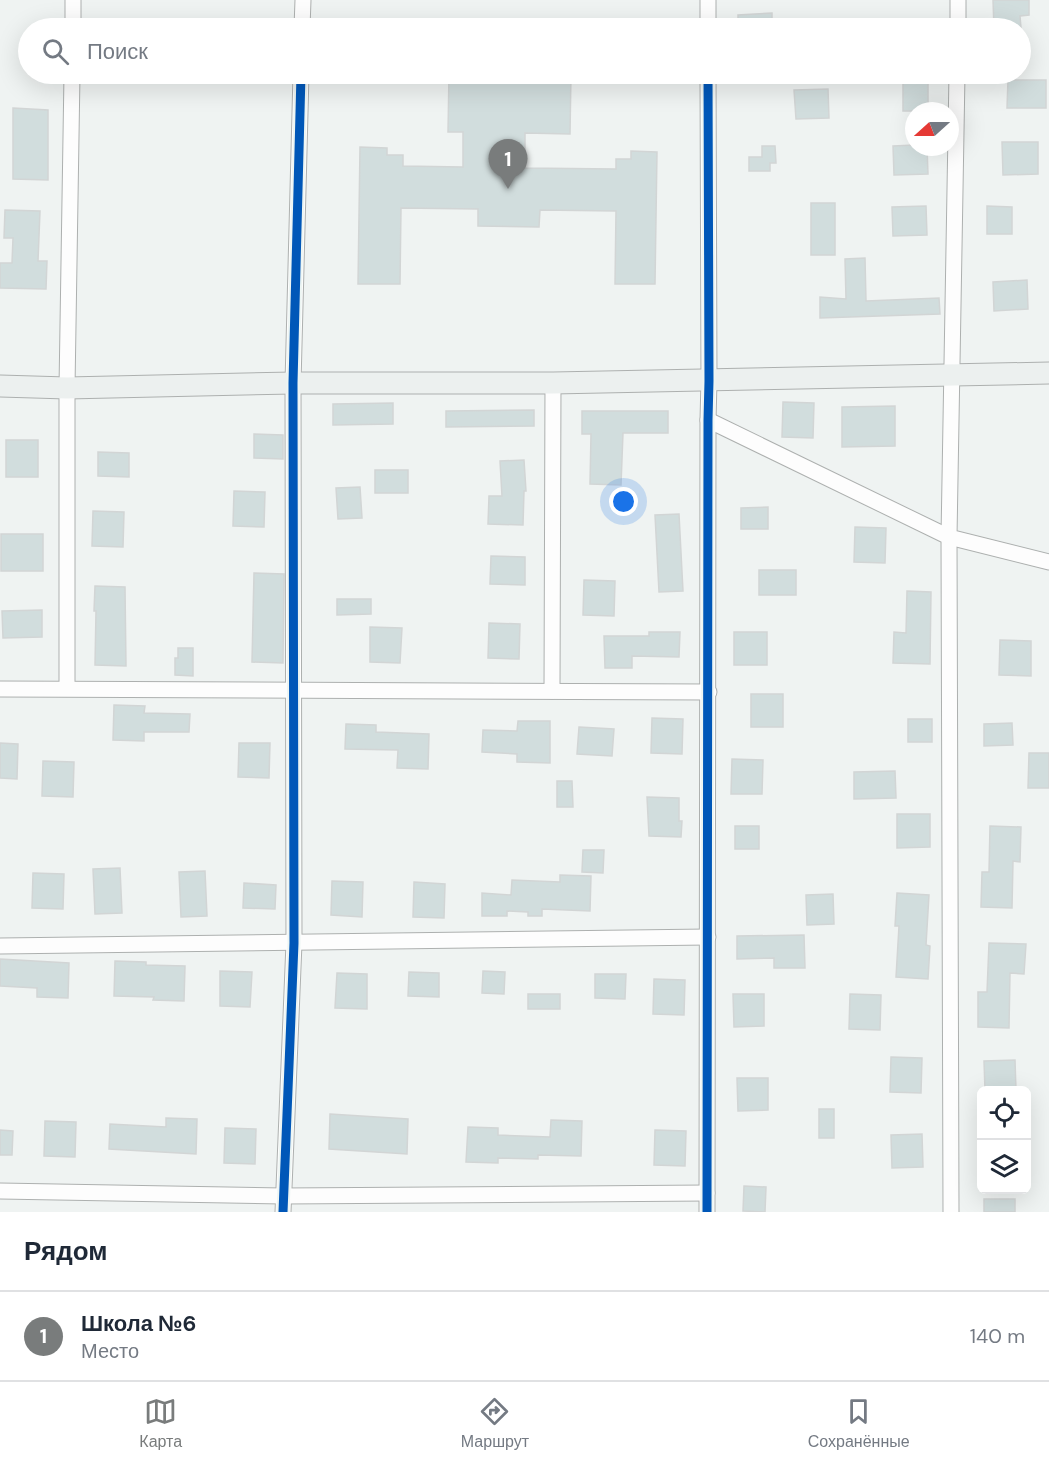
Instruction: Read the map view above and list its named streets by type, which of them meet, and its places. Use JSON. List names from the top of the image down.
{
  "north": "left",
  "page": {
    "search": "Поиск",
    "pins": "1",
    "heading": "Рядом",
    "list": [
      {
        "mark": "1",
        "name": "Школа №6",
        "note": "Место",
        "value": "140 m"
      }
    ],
    "nav": ["Карта", "Маршрут", "Сохранённые"]
  }
}
